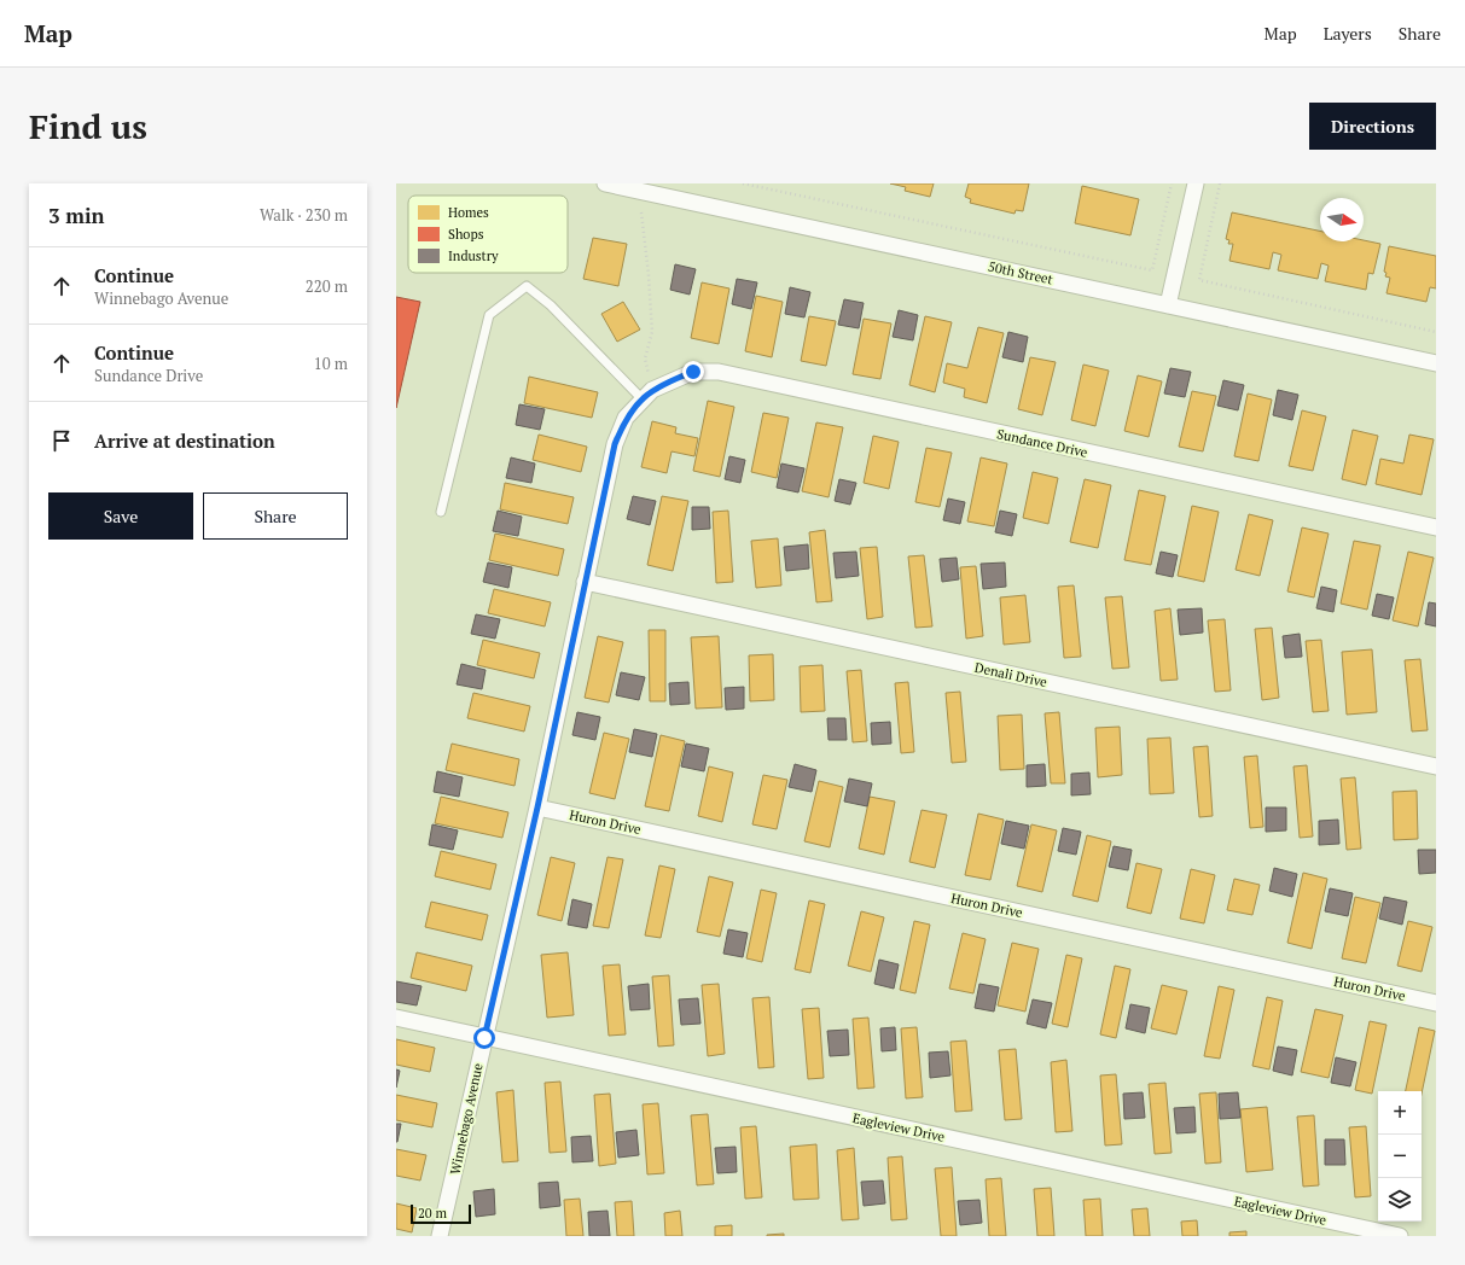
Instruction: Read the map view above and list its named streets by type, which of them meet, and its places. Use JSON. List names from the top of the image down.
{
  "streets": {
    "street": [
      "50th Street",
      "Sundance Drive",
      "Denali Drive",
      "Huron Drive",
      "Winnebago Avenue",
      "Eagleview Drive"
    ]
  },
  "crossings": [
    ["Sundance Drive", "Winnebago Avenue"],
    ["Denali Drive", "Winnebago Avenue"],
    ["Huron Drive", "Winnebago Avenue"],
    ["Winnebago Avenue", "Eagleview Drive"]
  ],
  "legend": ["Homes", "Shops", "Industry"],
  "scale_bar": "20 m",
  "north": "right",
  "page": {
    "header": "Map",
    "nav": ["Map", "Layers", "Share"],
    "buttons": [
      "Directions",
      ["Save", "Share"]
    ],
    "title": "Find us",
    "heading": ["3 min", "Walk · 230 m"],
    "list": [
      ["Continue", "Winnebago Avenue", "220 m"],
      ["Continue", "Sundance Drive", "10 m"],
      "Arrive at destination"
    ],
    "map_buttons": ["+", "−"],
    "scale": "20 m"
  }
}
